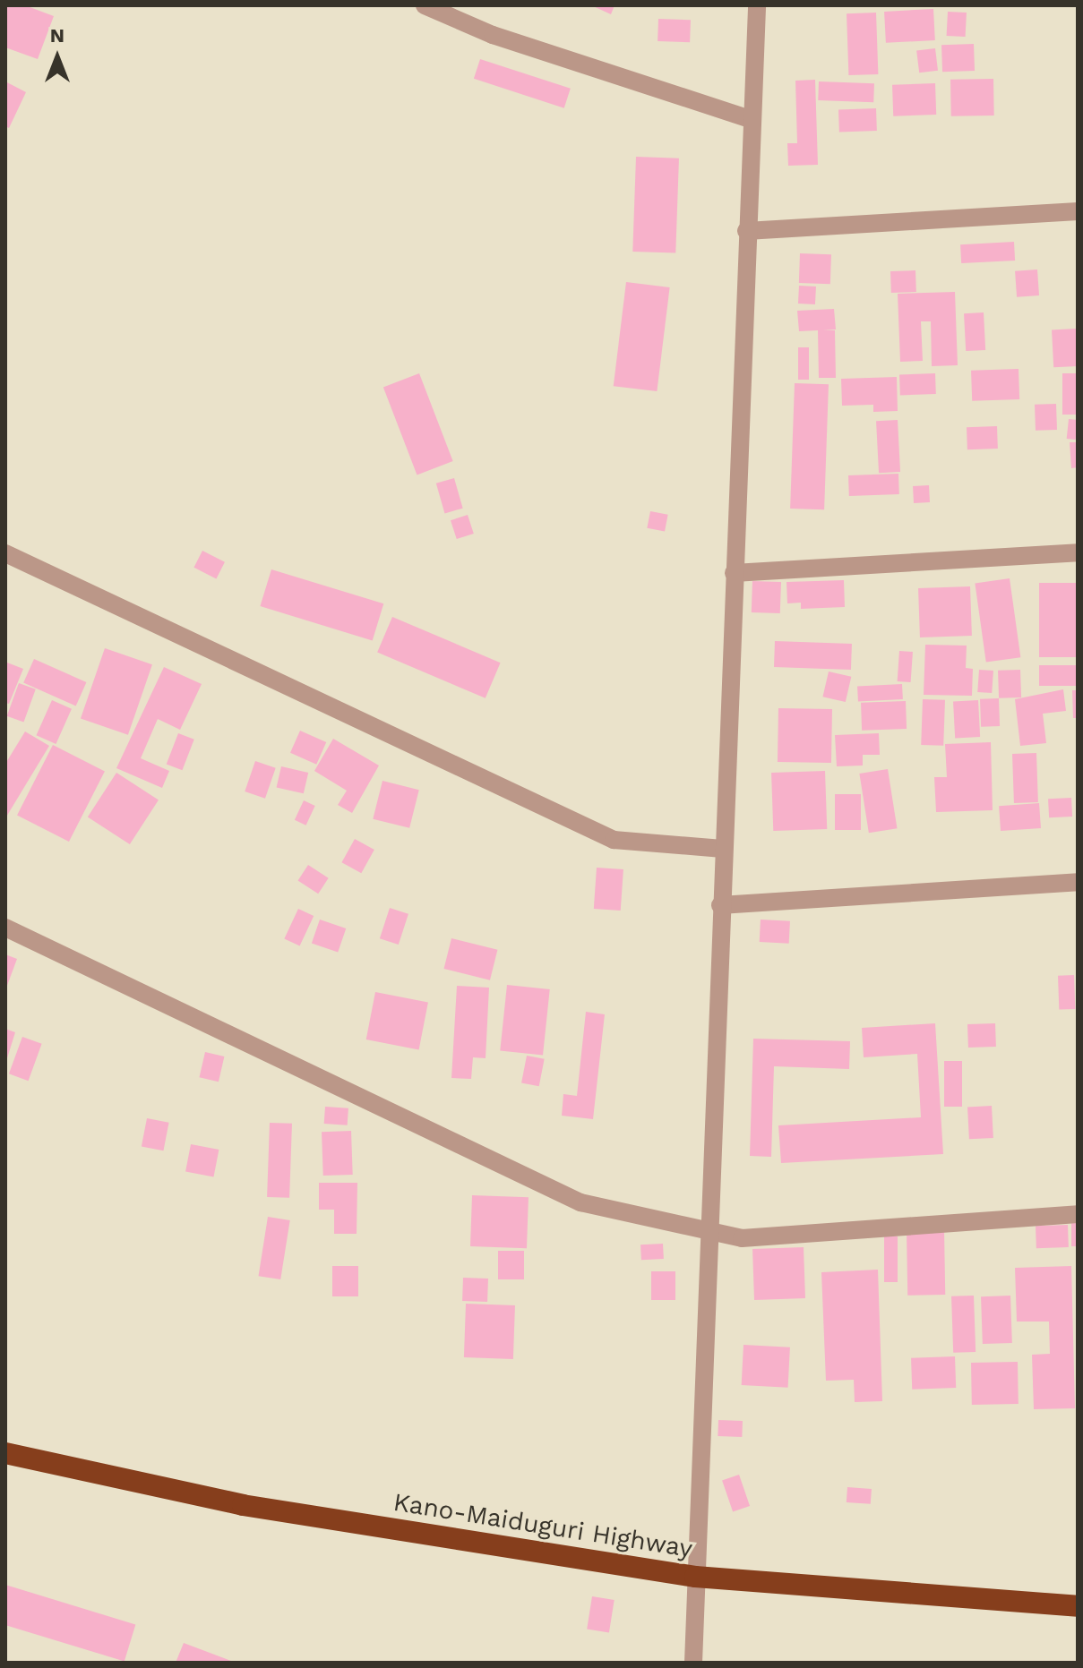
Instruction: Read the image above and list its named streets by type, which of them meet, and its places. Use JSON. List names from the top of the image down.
{
  "streets": {
    "highway": ["Kano-Maiduguri Highway"]
  },
  "north": "top"
}
